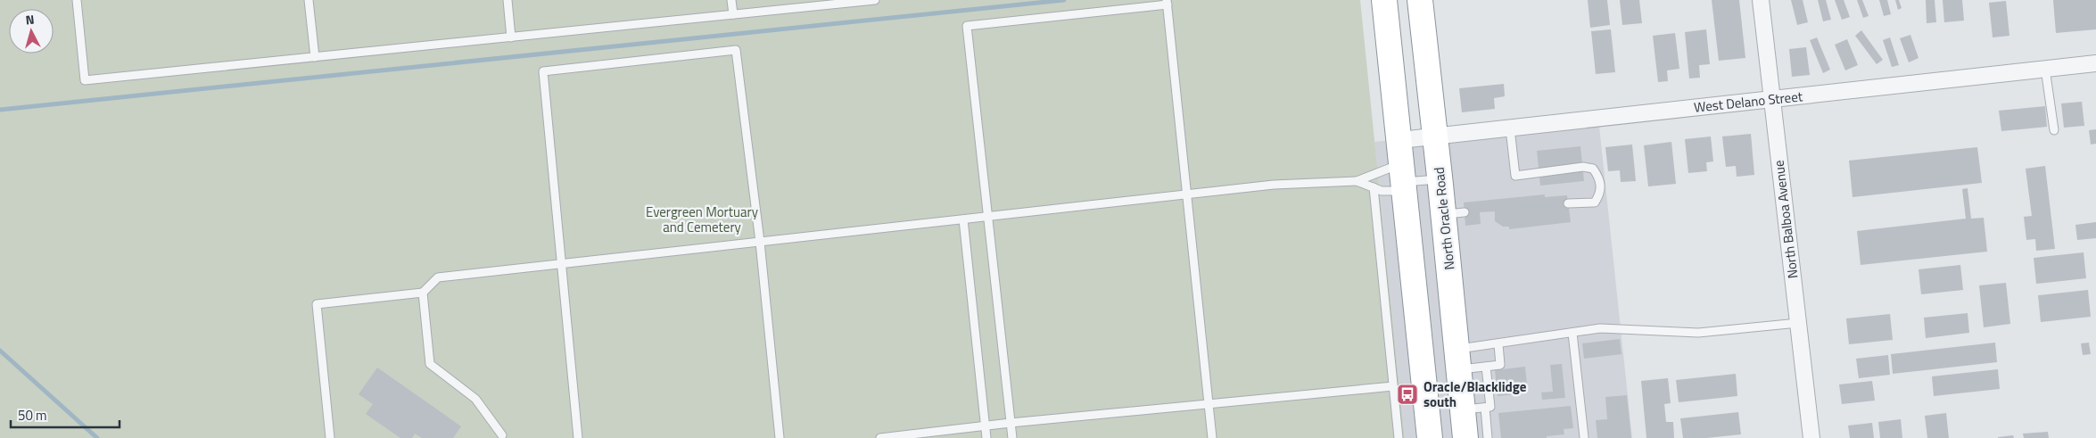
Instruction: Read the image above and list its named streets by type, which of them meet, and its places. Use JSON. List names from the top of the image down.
{
  "streets": {
    "highway": ["North Oracle Road"],
    "street": ["West Delano Street", "North Balboa Avenue"]
  },
  "crossings": [
    ["West Delano Street", "North Oracle Road"],
    ["West Delano Street", "North Balboa Avenue"]
  ],
  "parks": ["Evergreen Mortuary and Cemetery"],
  "places": {
    "bus stop": ["Oracle/Blacklidge south"]
  },
  "scale_bar": "50 m",
  "north": "top"
}
